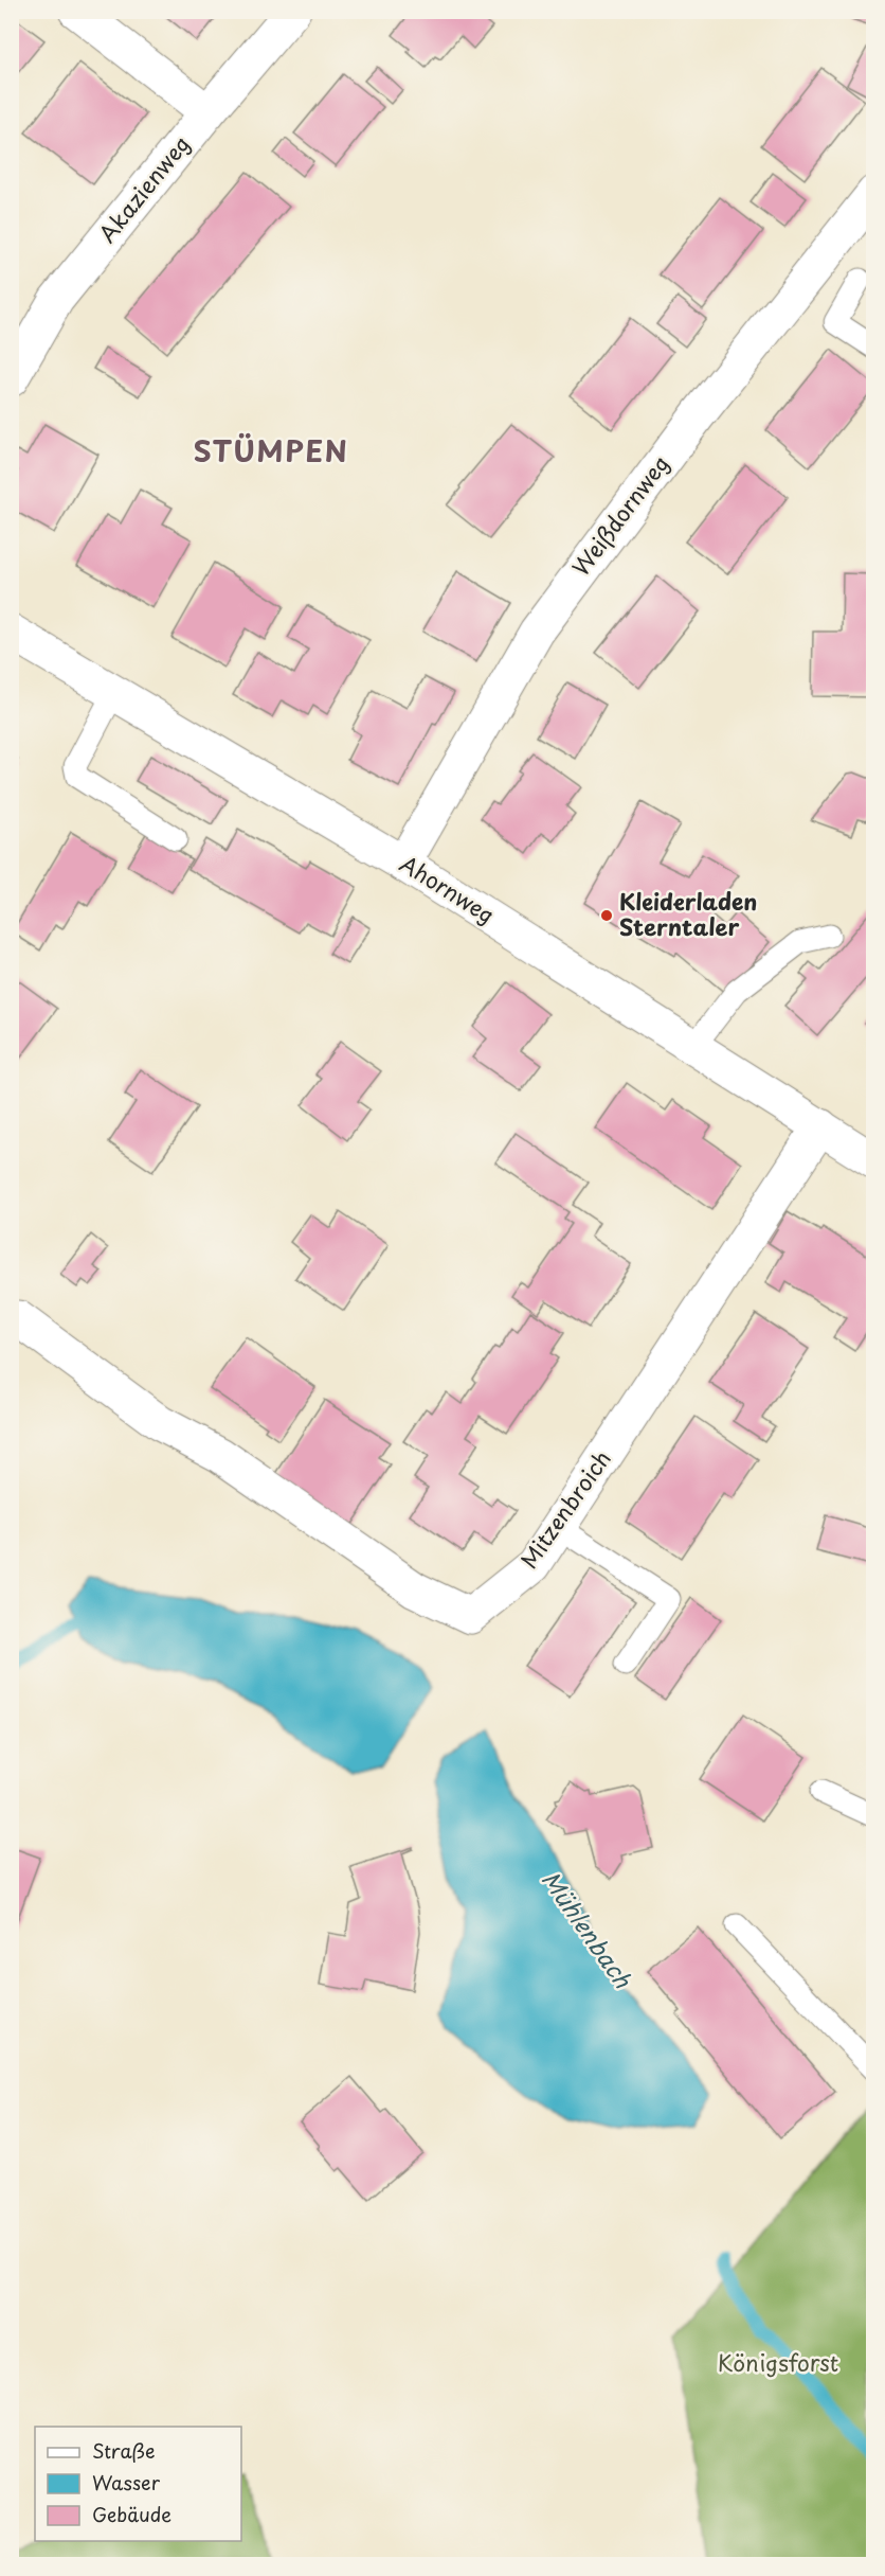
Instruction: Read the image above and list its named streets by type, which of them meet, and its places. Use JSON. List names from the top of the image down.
{
  "streets": {
    "street": [
      "Akazienweg",
      "Weißdornweg",
      "Ahornweg",
      "Mitzenbroich"
    ]
  },
  "crossings": [
    ["Weißdornweg", "Ahornweg"],
    ["Ahornweg", "Mitzenbroich"]
  ],
  "districts": ["STÜMPEN"],
  "water": ["Mühlenbach"],
  "parks": ["Königsforst"],
  "places": ["Kleiderladen Sterntaler"],
  "legend": ["Straße", "Wasser", "Gebäude"]
}
